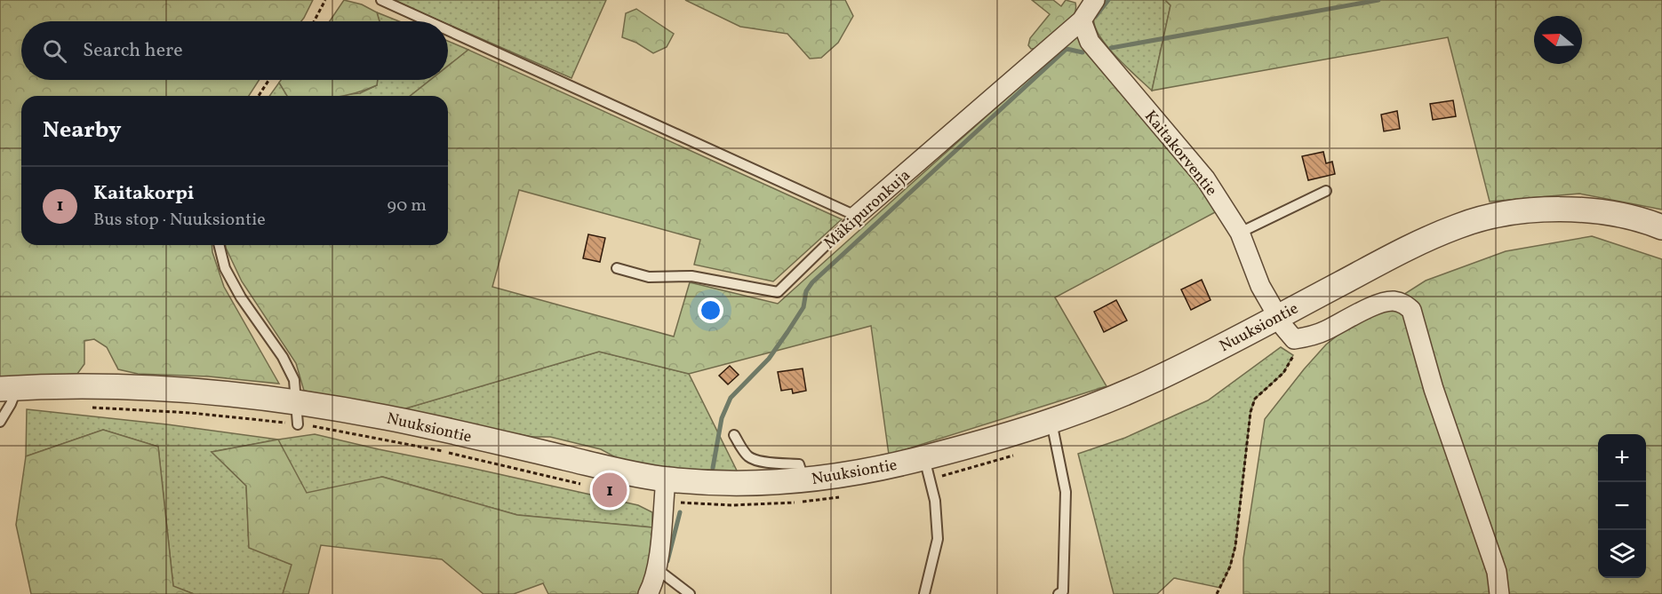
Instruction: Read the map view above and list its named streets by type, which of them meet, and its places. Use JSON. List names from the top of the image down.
{
  "streets": {
    "street": ["Kaitakorventie", "Mäkipuronkuja", "Nuuksiontie"]
  },
  "crossings": [
    ["Kaitakorventie", "Mäkipuronkuja"],
    ["Kaitakorventie", "Nuuksiontie"]
  ],
  "north": "left",
  "page": {
    "search": "Search here",
    "heading": "Nearby",
    "list": [
      {
        "mark": "1",
        "name": "Kaitakorpi",
        "note": "Bus stop · Nuuksiontie",
        "value": "90 m"
      }
    ],
    "map_buttons": ["+", "−"],
    "pins": "1"
  }
}
